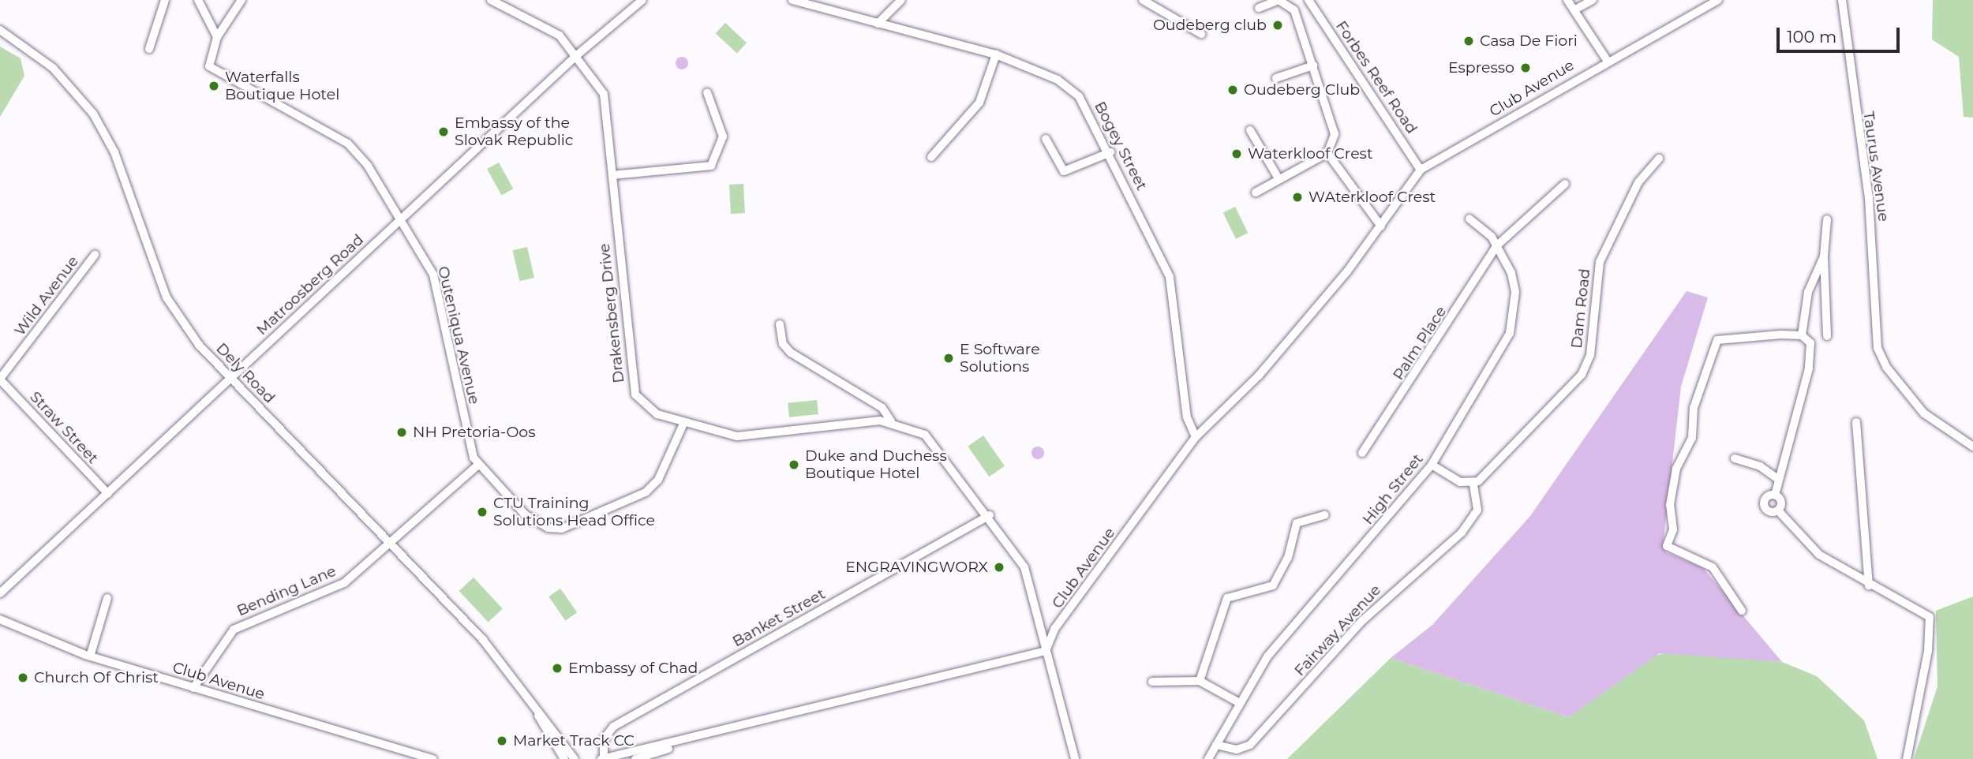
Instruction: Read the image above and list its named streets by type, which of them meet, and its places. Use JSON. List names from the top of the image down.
{
  "streets": {
    "street": [
      "Forbes Reef Road",
      "Club Avenue",
      "Bogey Street",
      "Taurus Avenue",
      "Matroosberg Road",
      "Wild Avenue",
      "Dam Road",
      "Drakensberg Drive",
      "Outeniqua Avenue",
      "Palm Place",
      "Dely Road",
      "Straw Street",
      "High Street",
      "Bending Lane",
      "Banket Street",
      "Fairway Avenue"
    ]
  },
  "crossings": [
    ["Forbes Reef Road", "Club Avenue"],
    ["Club Avenue", "Bogey Street"],
    ["Club Avenue", "Bending Lane"],
    ["Matroosberg Road", "Drakensberg Drive"],
    ["Matroosberg Road", "Outeniqua Avenue"],
    ["Matroosberg Road", "Dely Road"],
    ["Matroosberg Road", "Straw Street"],
    ["Wild Avenue", "Straw Street"],
    ["Dam Road", "Fairway Avenue"],
    ["Drakensberg Drive", "Outeniqua Avenue"],
    ["Outeniqua Avenue", "Bending Lane"],
    ["Palm Place", "High Street"],
    ["Dely Road", "Bending Lane"],
    ["High Street", "Fairway Avenue"]
  ],
  "places": [
    "Oudeberg club",
    "Casa De Fiori",
    "Espresso",
    "Waterfalls Boutique Hotel",
    "Oudeberg Club",
    "Embassy of the Slovak Republic",
    "Waterkloof Crest",
    "WAterkloof Crest",
    "E Software Solutions",
    "NH Pretoria-Oos",
    "Duke and Duchess Boutique Hotel",
    "CTU Training Solutions Head Office",
    "ENGRAVINGWORX",
    "Embassy of Chad",
    "Church Of Christ",
    "Market Track CC"
  ],
  "scale_bar": "100 m"
}
